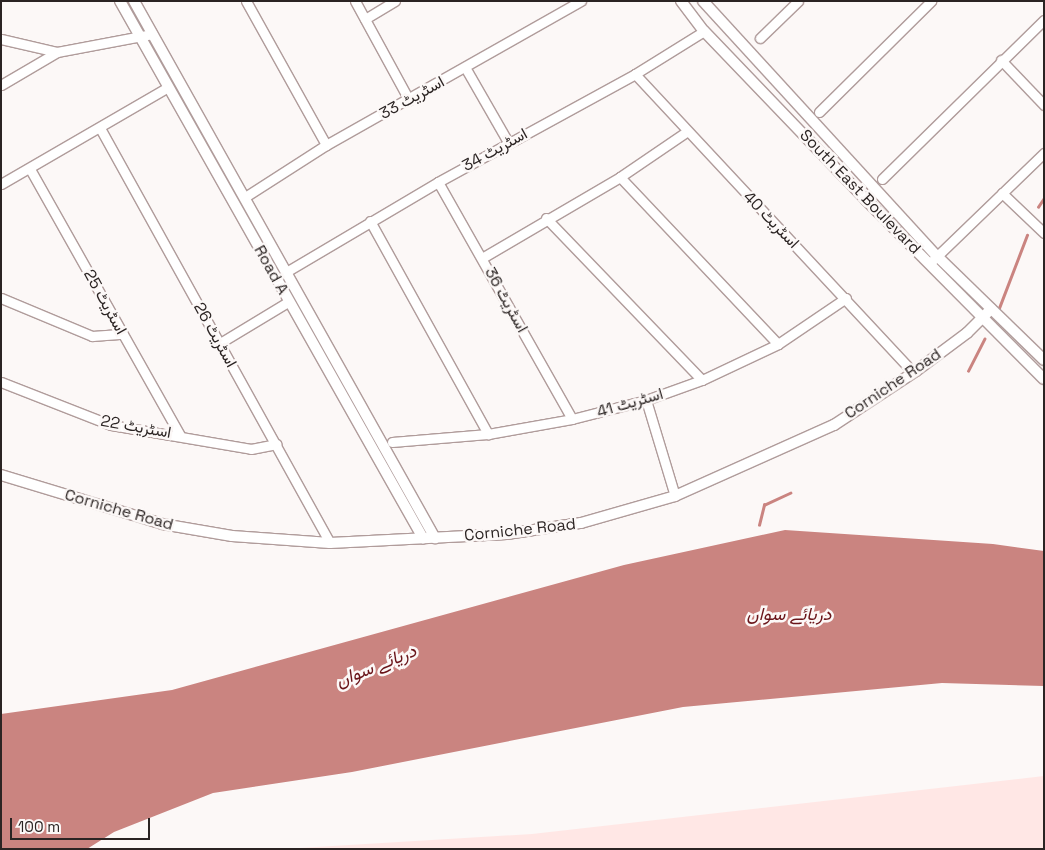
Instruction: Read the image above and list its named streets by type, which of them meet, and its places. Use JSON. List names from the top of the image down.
{
  "streets": {
    "street": [
      "اسٹریٹ 33",
      "اسٹریٹ 34",
      "South East Boulevard",
      "اسٹریٹ 40",
      "Road A",
      "اسٹریٹ 36",
      "اسٹریٹ 25",
      "اسٹریٹ 26",
      "Corniche Road",
      "اسٹریٹ 41",
      "اسٹریٹ 22"
    ]
  },
  "crossings": [
    ["اسٹریٹ 33", "Road A"],
    ["اسٹریٹ 34", "South East Boulevard"],
    ["اسٹریٹ 34", "اسٹریٹ 40"],
    ["اسٹریٹ 34", "Road A"],
    ["اسٹریٹ 34", "اسٹریٹ 36"],
    ["South East Boulevard", "Corniche Road"],
    ["اسٹریٹ 40", "اسٹریٹ 41"],
    ["Road A", "Corniche Road"],
    ["اسٹریٹ 36", "اسٹریٹ 41"],
    ["اسٹریٹ 25", "اسٹریٹ 22"],
    ["اسٹریٹ 26", "Corniche Road"],
    ["اسٹریٹ 26", "اسٹریٹ 22"]
  ],
  "water": ["دریائے سواں"],
  "scale_bar": "100 m"
}
